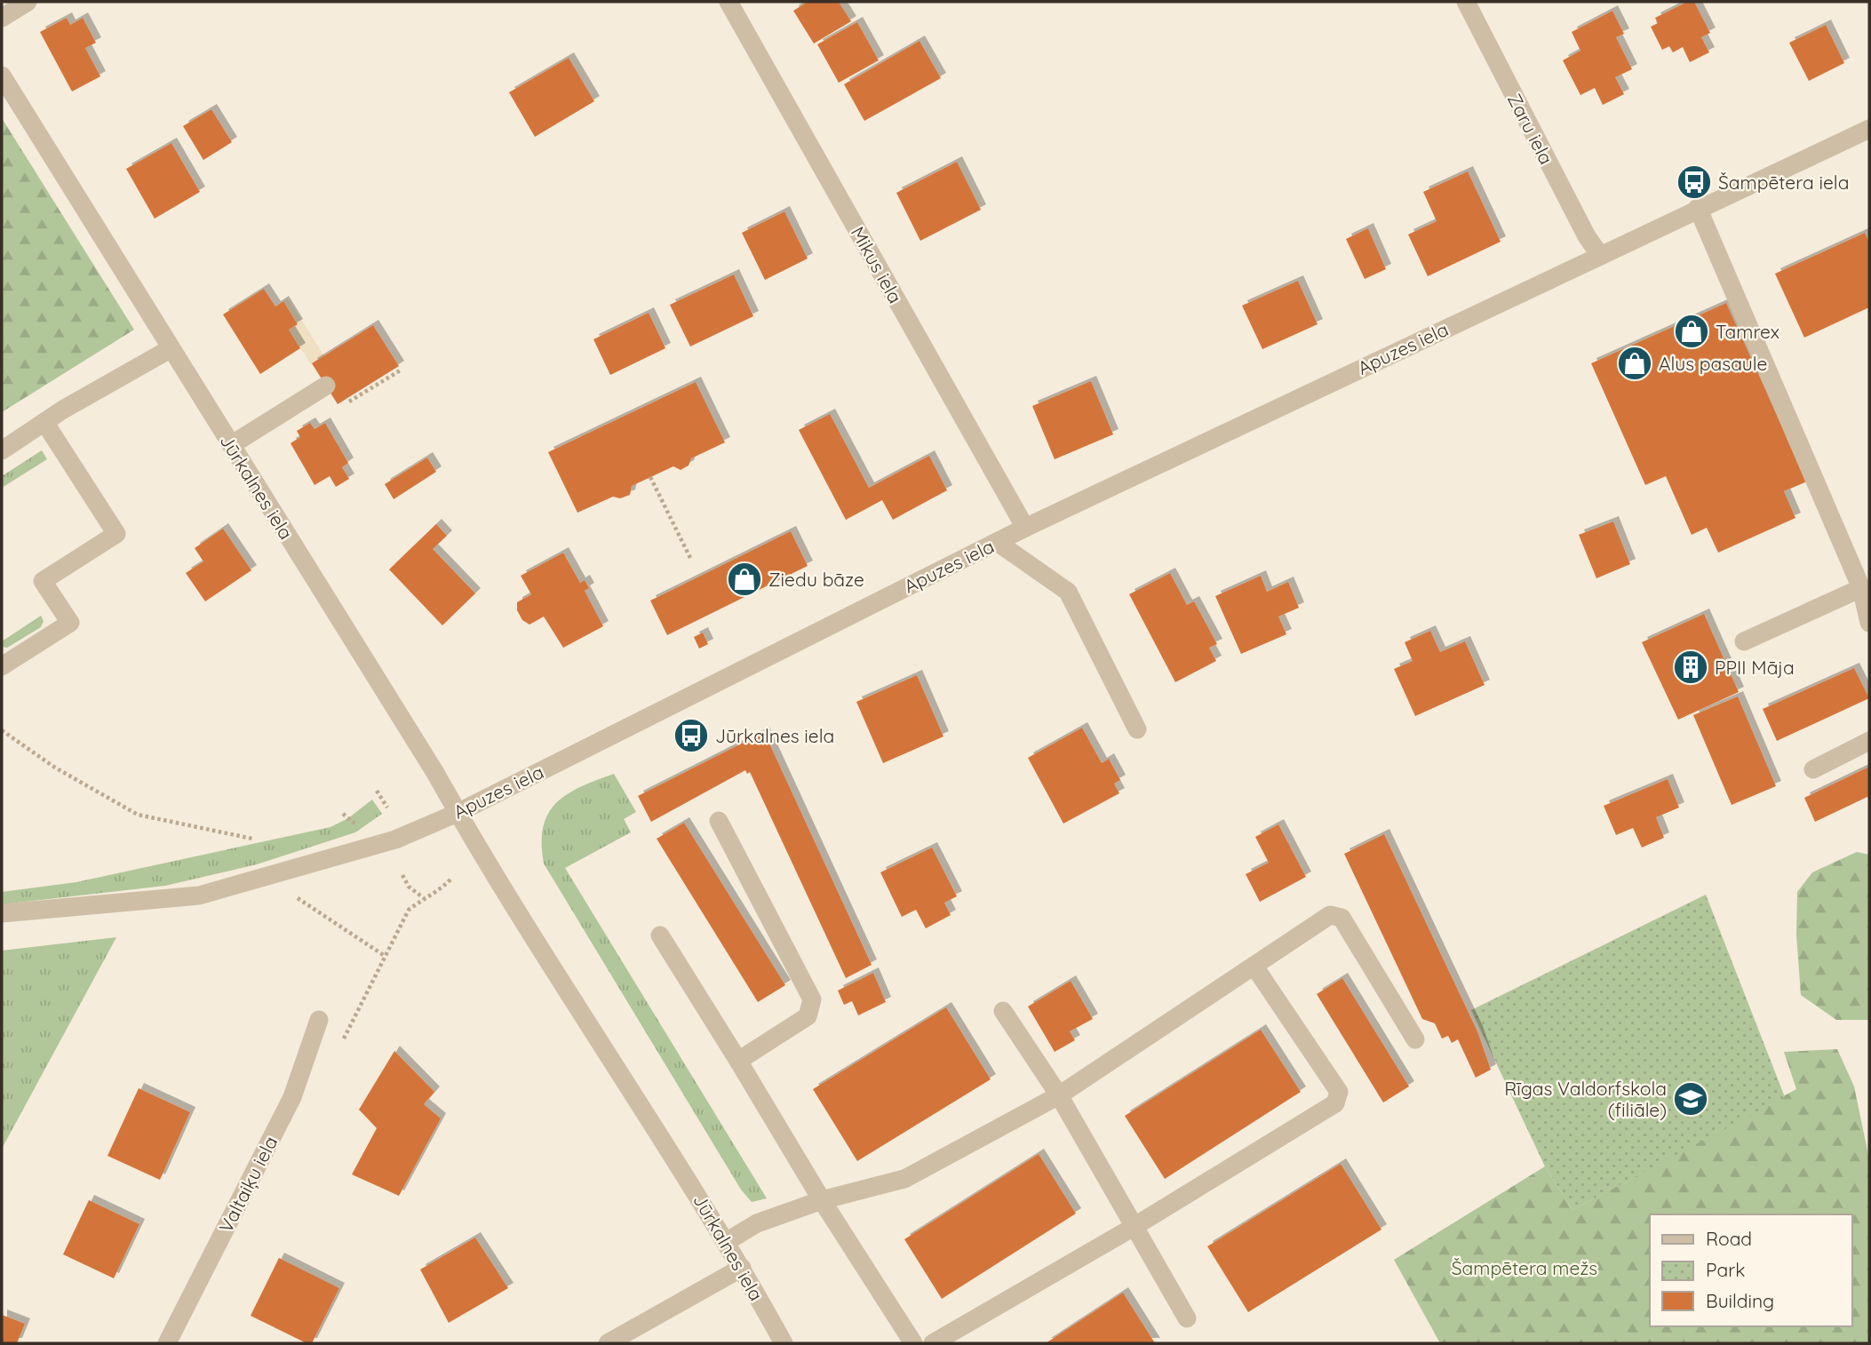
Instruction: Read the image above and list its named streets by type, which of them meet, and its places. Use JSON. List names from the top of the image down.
{
  "streets": {
    "street": [
      "Zaru iela",
      "Mikus iela",
      "Apuzes iela",
      "Jūrkalnes iela",
      "Valtaiķu iela"
    ]
  },
  "crossings": [
    ["Zaru iela", "Apuzes iela"],
    ["Mikus iela", "Apuzes iela"],
    ["Apuzes iela", "Jūrkalnes iela"]
  ],
  "parks": ["Šampētera mežs"],
  "places": {
    "bus stop": ["Šampētera iela", "Jūrkalnes iela"],
    "shop": ["Tamrex", "Alus pasaule", "Ziedu bāze"],
    "building": ["PPII Māja"],
    "school or university": ["Rīgas Valdorfskola (filiāle)"]
  },
  "legend": ["Road", "Park", "Building"]
}
